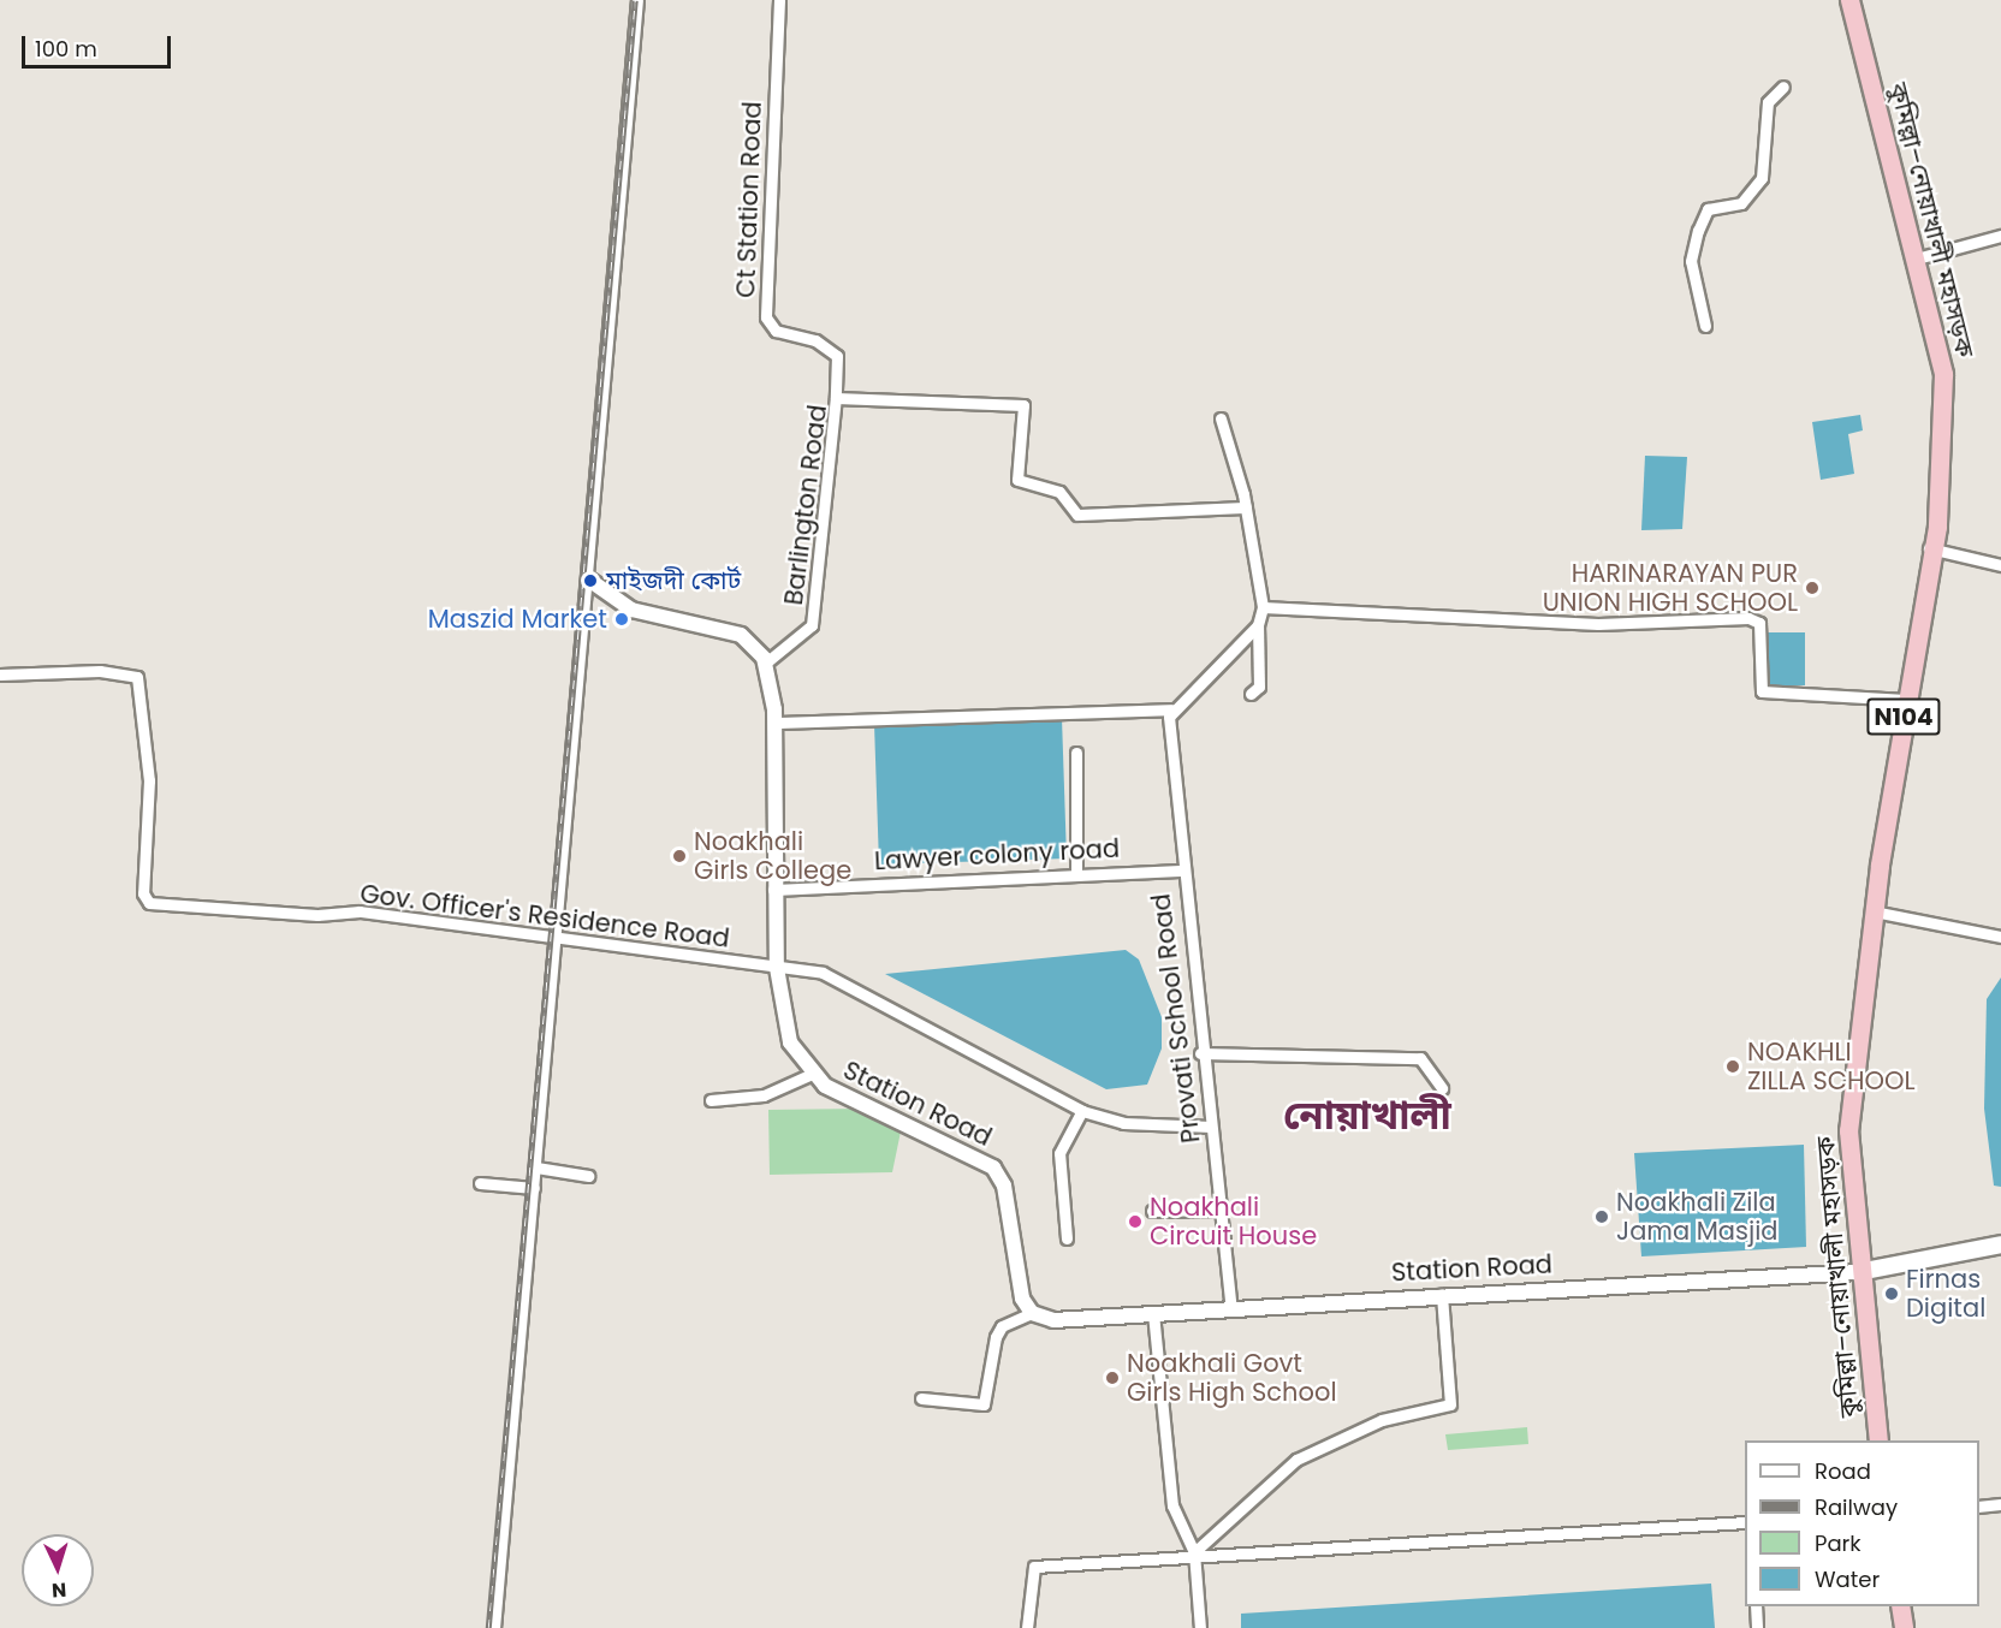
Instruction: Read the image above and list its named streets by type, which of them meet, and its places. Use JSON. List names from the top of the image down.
{
  "streets": {
    "highway": ["কুমিল্লা–নোয়াখালী মহাসড়ক", "N104"],
    "street": [
      "Ct Station Road",
      "Barlington Road",
      "Lawyer colony road",
      "Gov. Officer's Residence Road",
      "Provati School Road",
      "Station Road"
    ]
  },
  "crossings": [
    ["Ct Station Road", "Barlington Road"],
    ["কুমিল্লা–নোয়াখালী মহাসড়ক", "Station Road"],
    ["Barlington Road", "Station Road"],
    ["Lawyer colony road", "Provati School Road"],
    ["Lawyer colony road", "Station Road"],
    ["Gov. Officer's Residence Road", "Provati School Road"],
    ["Gov. Officer's Residence Road", "Station Road"],
    ["Provati School Road", "Station Road"]
  ],
  "districts": ["নোয়াখালী"],
  "places": [
    "মাইজদী কোর্ট",
    "HARINARAYAN PUR UNION HIGH SCHOOL",
    "Maszid Market",
    "Noakhali Girls College",
    "NOAKHLI ZILLA SCHOOL",
    "Noakhali Zila Jama Masjid",
    "Noakhali Circuit House",
    "Firnas Digital",
    "Noakhali Govt Girls High School"
  ],
  "legend": [
    "Road",
    "Railway",
    "Park",
    "Water"
  ],
  "scale_bar": "100 m",
  "north": "bottom"
}
